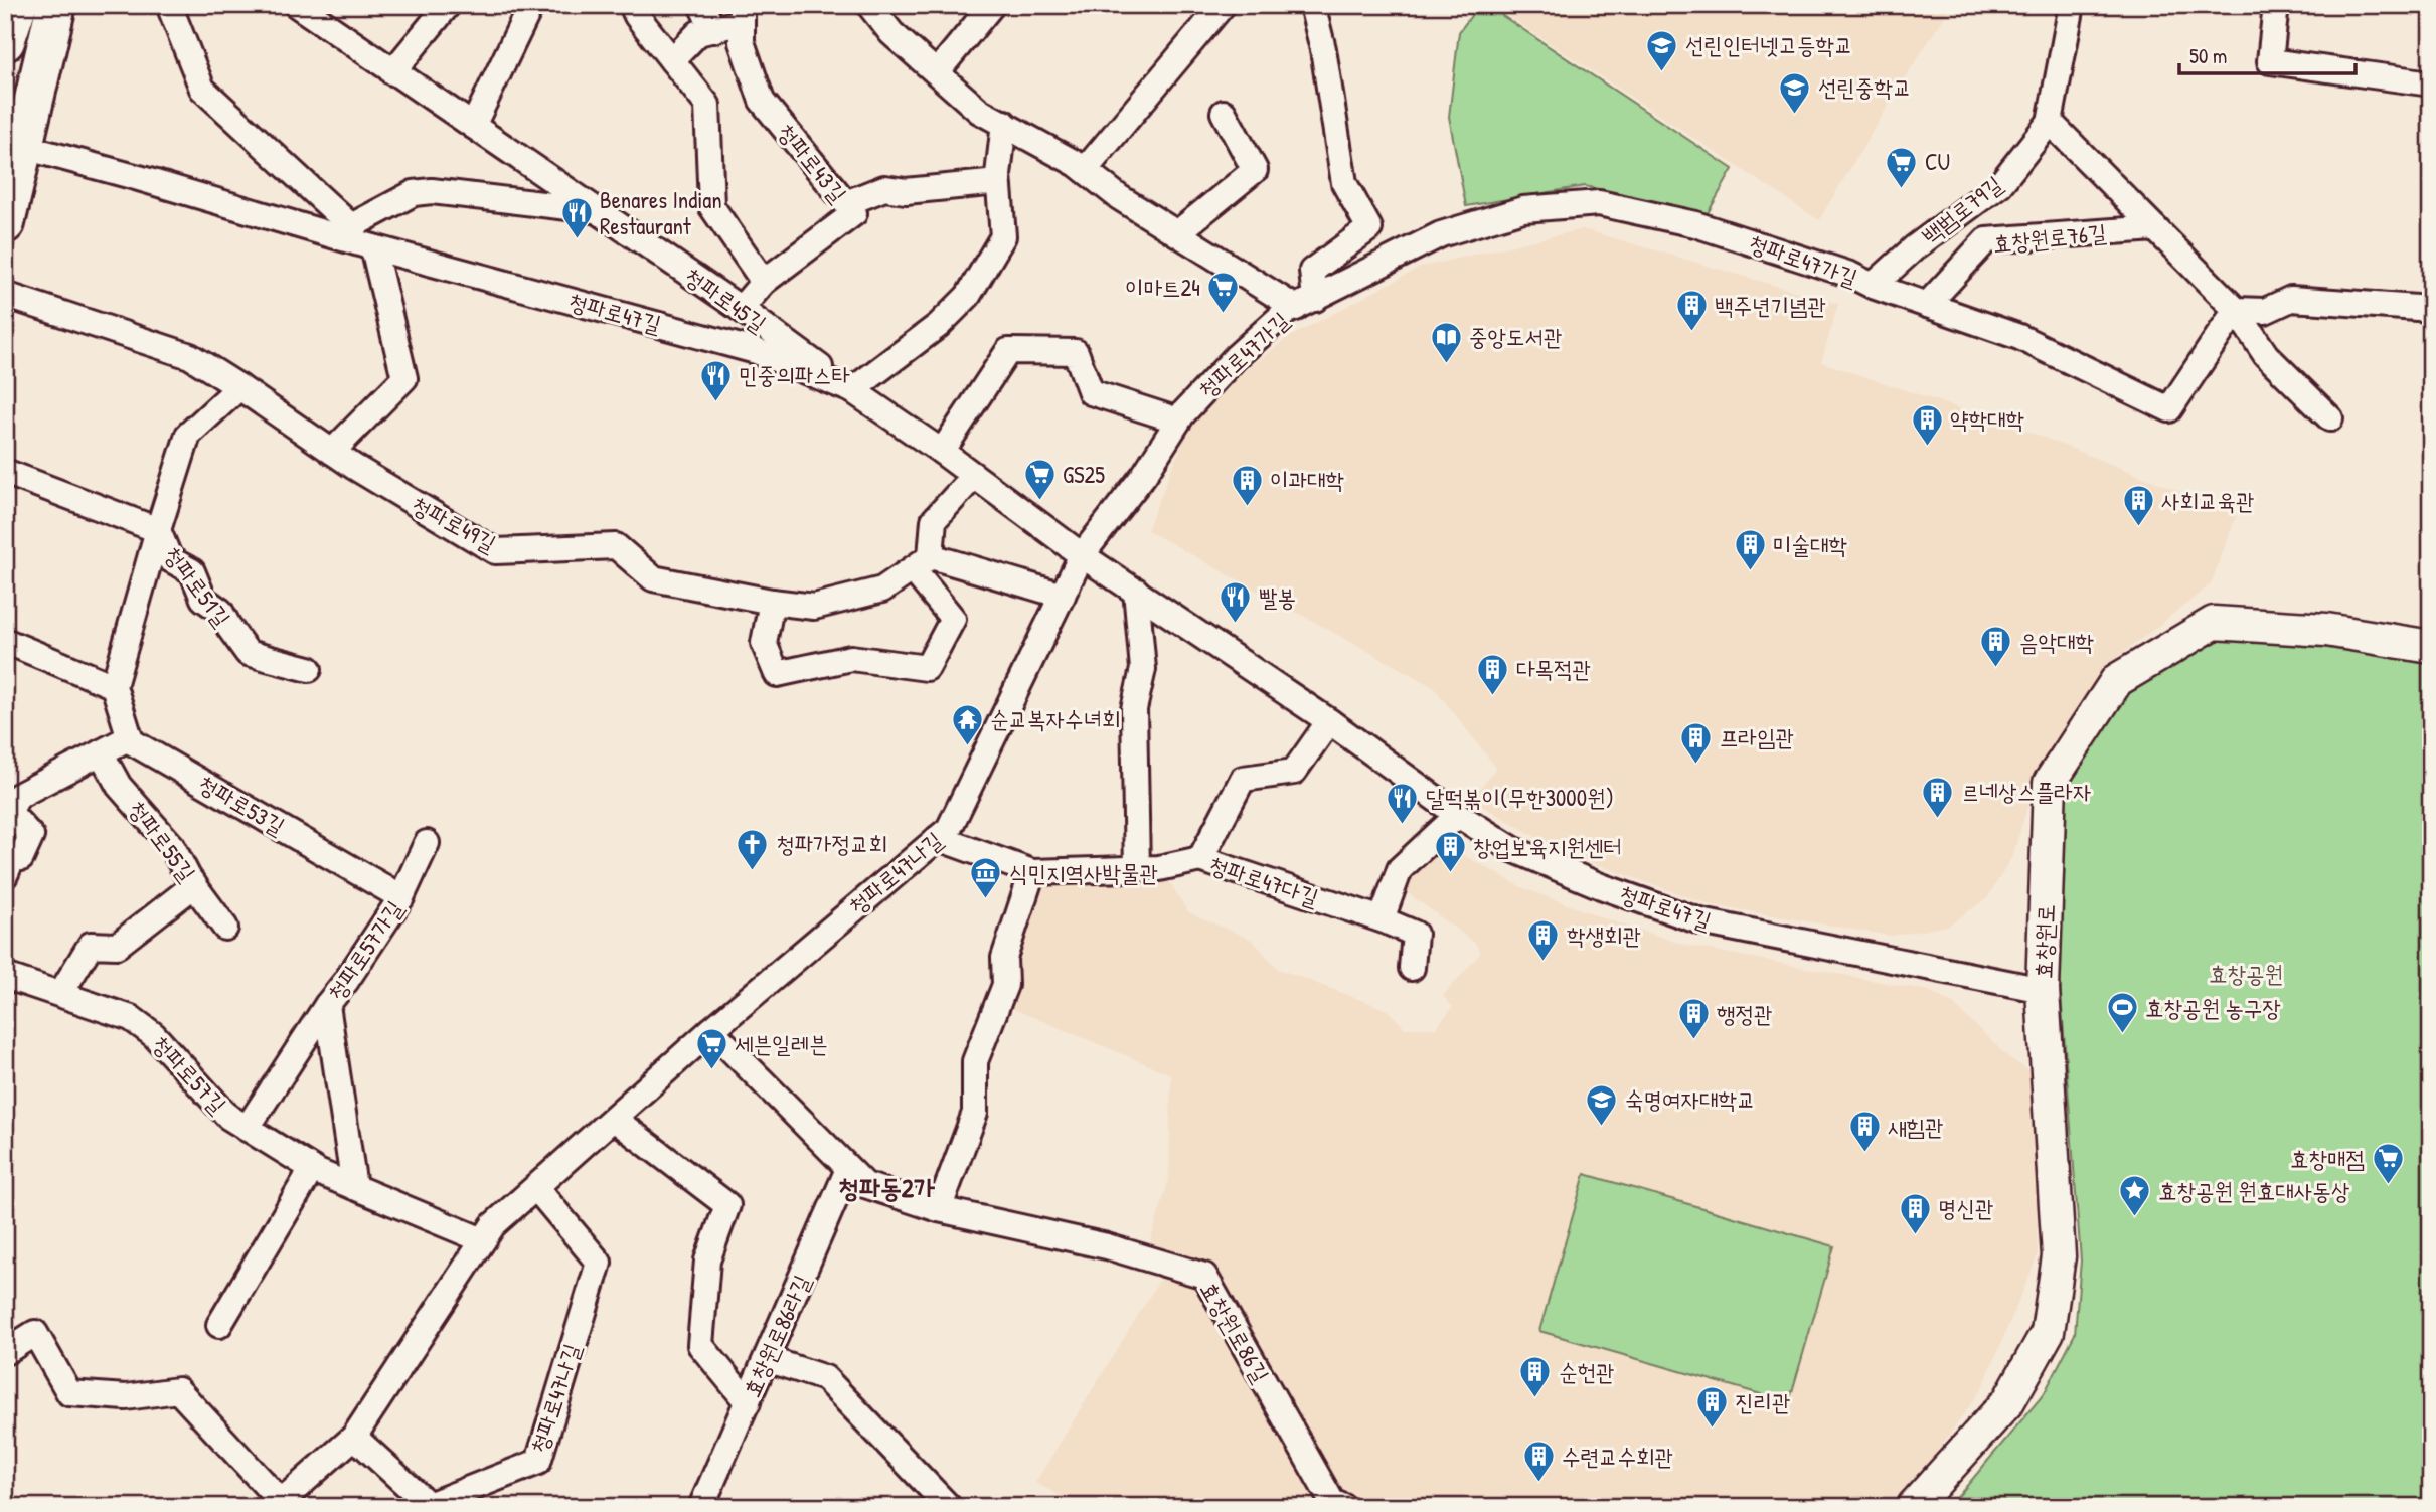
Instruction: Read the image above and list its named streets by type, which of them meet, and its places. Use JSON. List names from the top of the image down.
{
  "streets": {
    "street": [
      "청파로43길",
      "백범로79길",
      "효창원로76길",
      "청파로47가길",
      "청파로45길",
      "청파로47길",
      "청파로49길",
      "청파로51길",
      "청파로53길",
      "청파로55길",
      "청파로47나길",
      "청파로47다길",
      "효창원로",
      "청파로57가길",
      "청파로57길",
      "효창원로86길",
      "효창원로86라길"
    ]
  },
  "crossings": [
    ["백범로79길", "효창원로76길"],
    ["백범로79길", "청파로47가길"],
    ["효창원로76길", "청파로47가길"],
    ["청파로47가길", "청파로47길"],
    ["청파로47가길", "청파로47나길"],
    ["청파로45길", "청파로47길"],
    ["청파로47길", "청파로47나길"],
    ["청파로47길", "효창원로"],
    ["청파로53길", "청파로57가길"],
    ["청파로47나길", "청파로47다길"],
    ["청파로47나길", "청파로57길"],
    ["청파로47나길", "효창원로86길"],
    ["청파로57가길", "청파로57길"],
    ["효창원로86길", "효창원로86라길"]
  ],
  "districts": ["청파동2가"],
  "parks": ["효창공원"],
  "places": {
    "school or university": ["선린인터넷고등학교", "선린중학교", "숙명여자대학교"],
    "supermarket": [
      "CU",
      "이마트24",
      "GS25",
      "세븐일레븐",
      "효창매점"
    ],
    "restaurant": [
      "Benares Indian Restaurant",
      "민중의파스타",
      "빨봉",
      "달떡볶이(무한3000원)"
    ],
    "building": [
      "백주년기념관",
      "약학대학",
      "이과대학",
      "사회교육관",
      "미술대학",
      "음악대학",
      "다목적관",
      "프라임관",
      "르네상스플라자",
      "창업보육지원센터",
      "학생회관",
      "행정관",
      "새힘관",
      "명신관",
      "순헌관",
      "진리관",
      "수련교수회관"
    ],
    "library": ["중앙도서관"],
    "temple": ["순교복자수녀회"],
    "church": ["청파가정교회"],
    "museum": ["식민지역사박물관"],
    "sports": ["효창공원 농구장"],
    "place": ["효창공원 원효대사동상"]
  },
  "scale_bar": "50 m"
}
